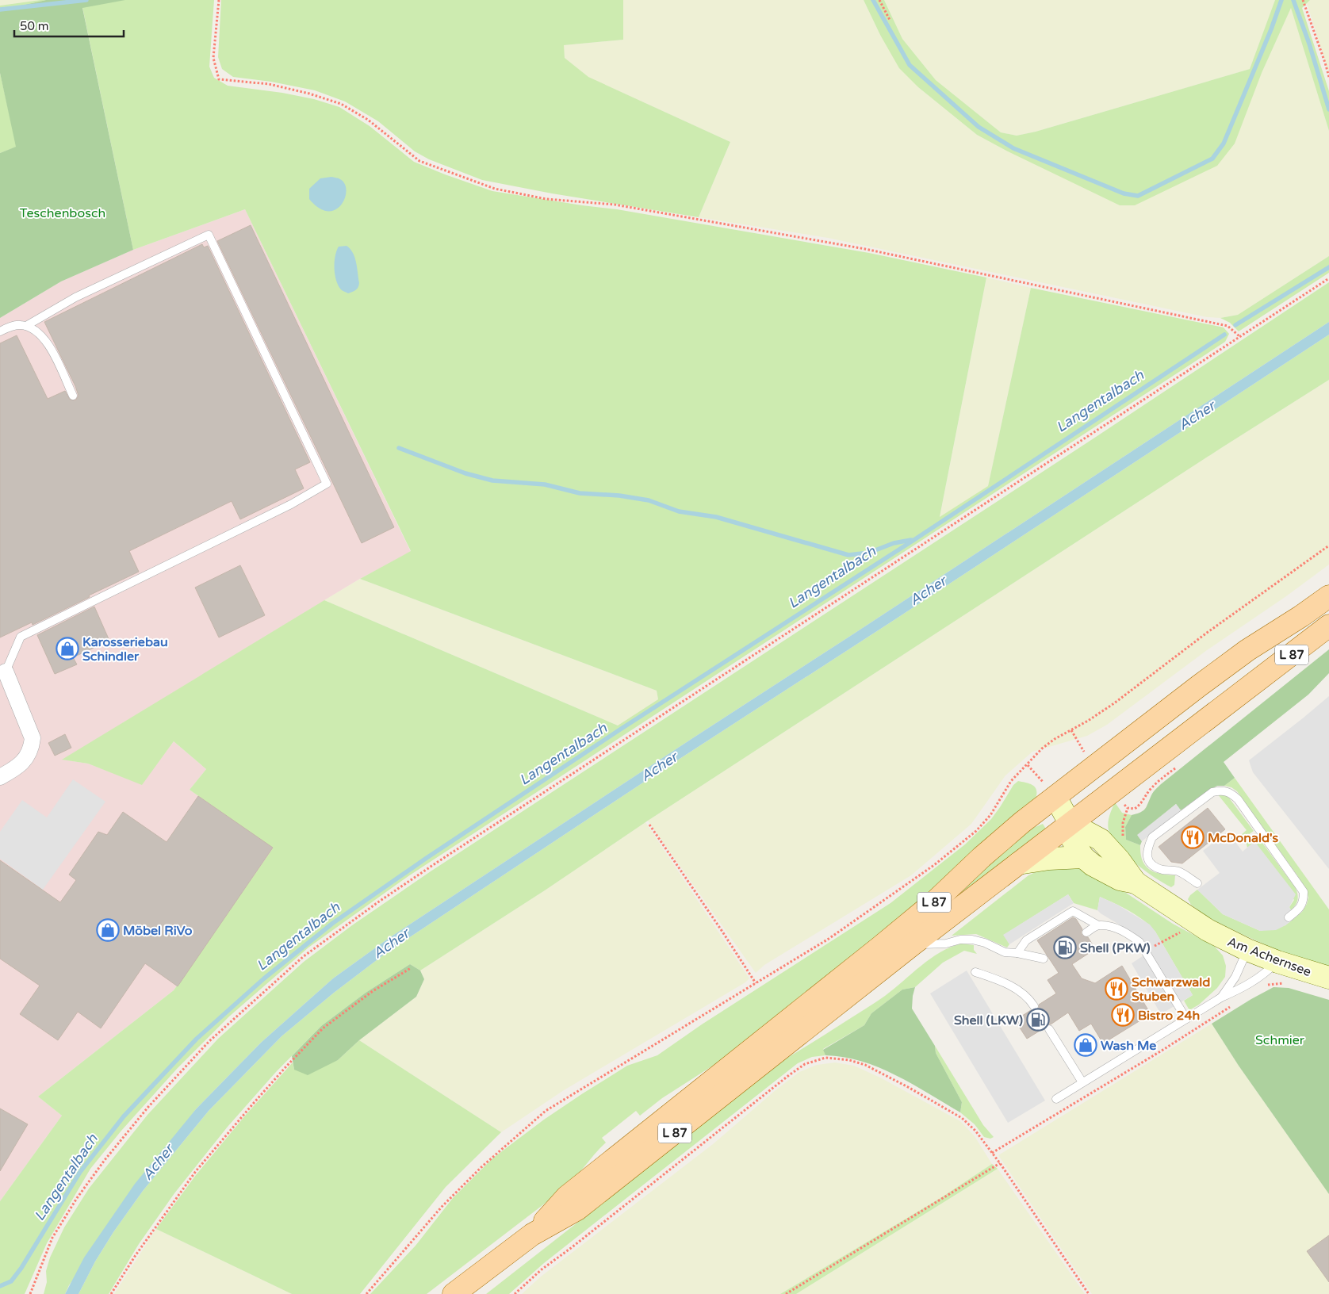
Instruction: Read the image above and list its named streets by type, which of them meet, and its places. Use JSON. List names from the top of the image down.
{
  "streets": {
    "main road": ["L 87"],
    "street": ["Am Achernsee"]
  },
  "water": ["Langentalbach", "Acher"],
  "parks": ["Teschenbosch", "Schmier"],
  "places": {
    "shop": ["Karosseriebau Schindler", "Möbel RiVo", "Wash Me"],
    "restaurant": ["McDonald's", "Schwarzwald Stuben", "Bistro 24h"],
    "fuel station": ["Shell (PKW)", "Shell (LKW)"]
  },
  "scale_bar": "50 m"
}
